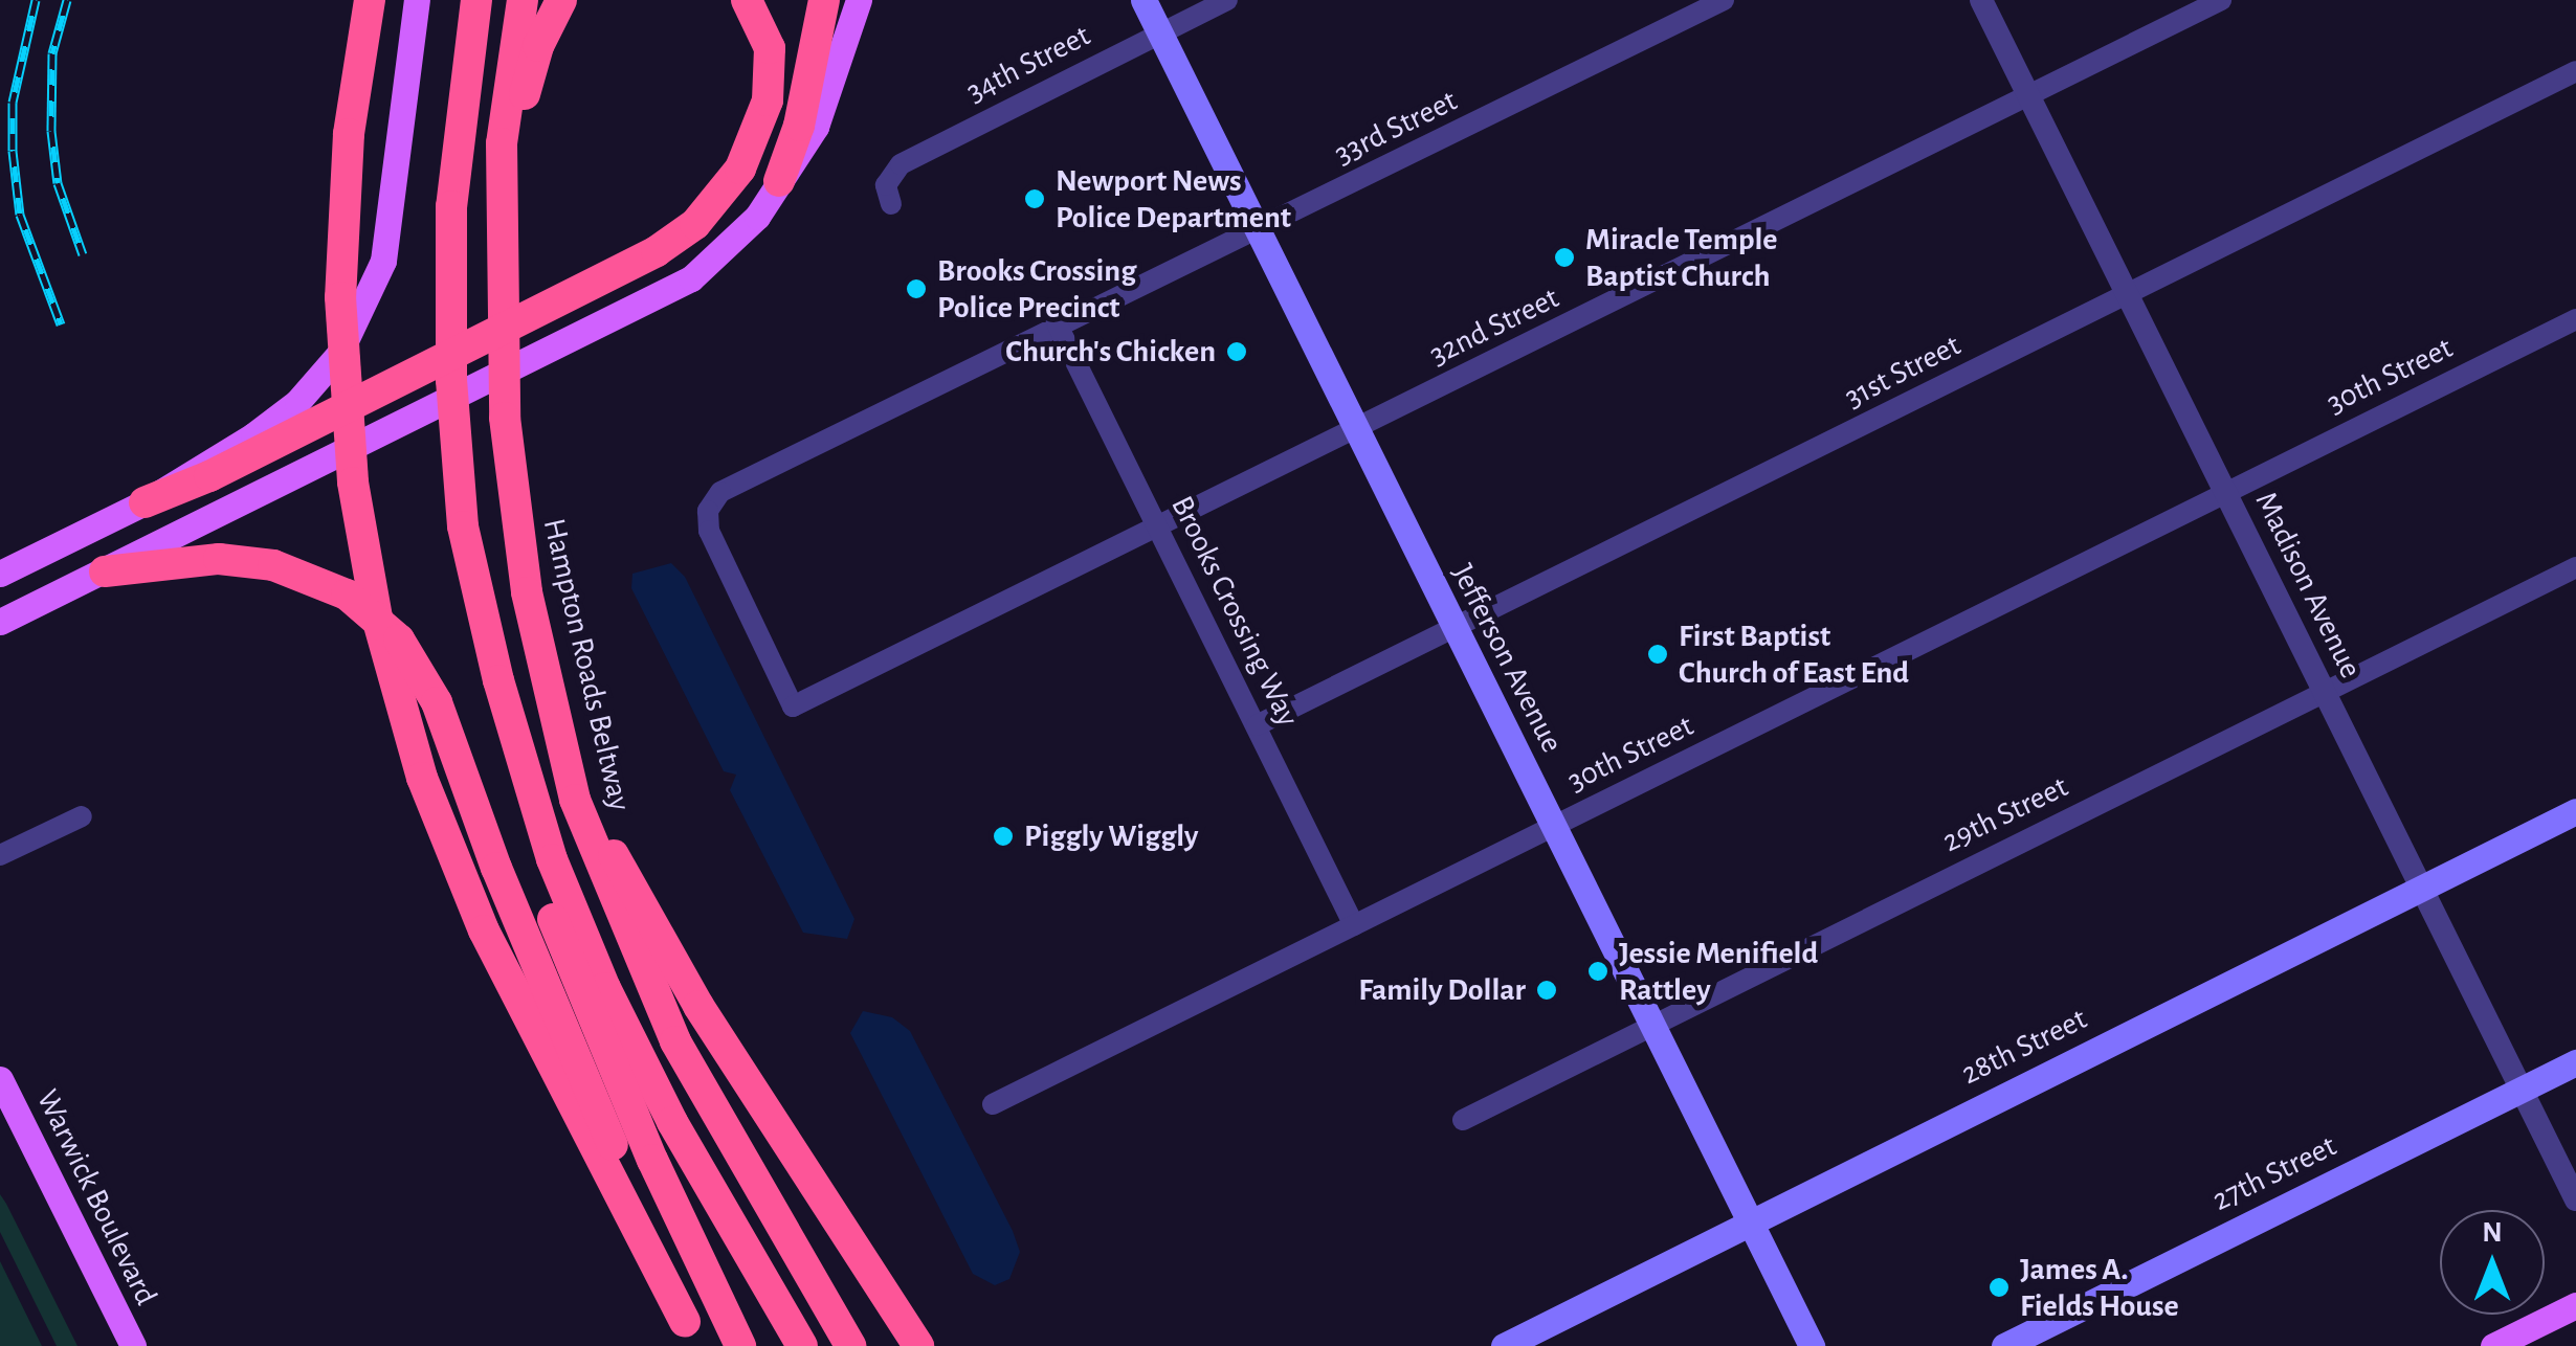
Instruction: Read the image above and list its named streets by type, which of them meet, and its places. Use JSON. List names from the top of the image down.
{
  "streets": {
    "highway": ["Hampton Roads Beltway"],
    "main road": [
      "Jefferson Avenue",
      "28th Street",
      "27th Street",
      "Warwick Boulevard"
    ],
    "street": [
      "34th Street",
      "33rd Street",
      "32nd Street",
      "31st Street",
      "30th Street",
      "Madison Avenue",
      "Brooks Crossing Way",
      "29th Street"
    ]
  },
  "crossings": [
    ["34th Street", "Jefferson Avenue"],
    ["33rd Street", "32nd Street"],
    ["33rd Street", "Brooks Crossing Way"],
    ["33rd Street", "Jefferson Avenue"],
    ["32nd Street", "Madison Avenue"],
    ["32nd Street", "Brooks Crossing Way"],
    ["32nd Street", "Jefferson Avenue"],
    ["31st Street", "Madison Avenue"],
    ["31st Street", "Brooks Crossing Way"],
    ["31st Street", "Jefferson Avenue"],
    ["30th Street", "Madison Avenue"],
    ["30th Street", "Brooks Crossing Way"],
    ["30th Street", "Jefferson Avenue"],
    ["Madison Avenue", "29th Street"],
    ["Madison Avenue", "28th Street"],
    ["Madison Avenue", "27th Street"],
    ["Jefferson Avenue", "29th Street"],
    ["Jefferson Avenue", "28th Street"]
  ],
  "places": [
    "Newport News Police Department",
    "Miracle Temple Baptist Church",
    "Brooks Crossing Police Precinct",
    "Church's Chicken",
    "First Baptist Church of East End",
    "Piggly Wiggly",
    "Jessie Menifield Rattley",
    "Family Dollar",
    "James A. Fields House"
  ],
  "north": "top"
}
